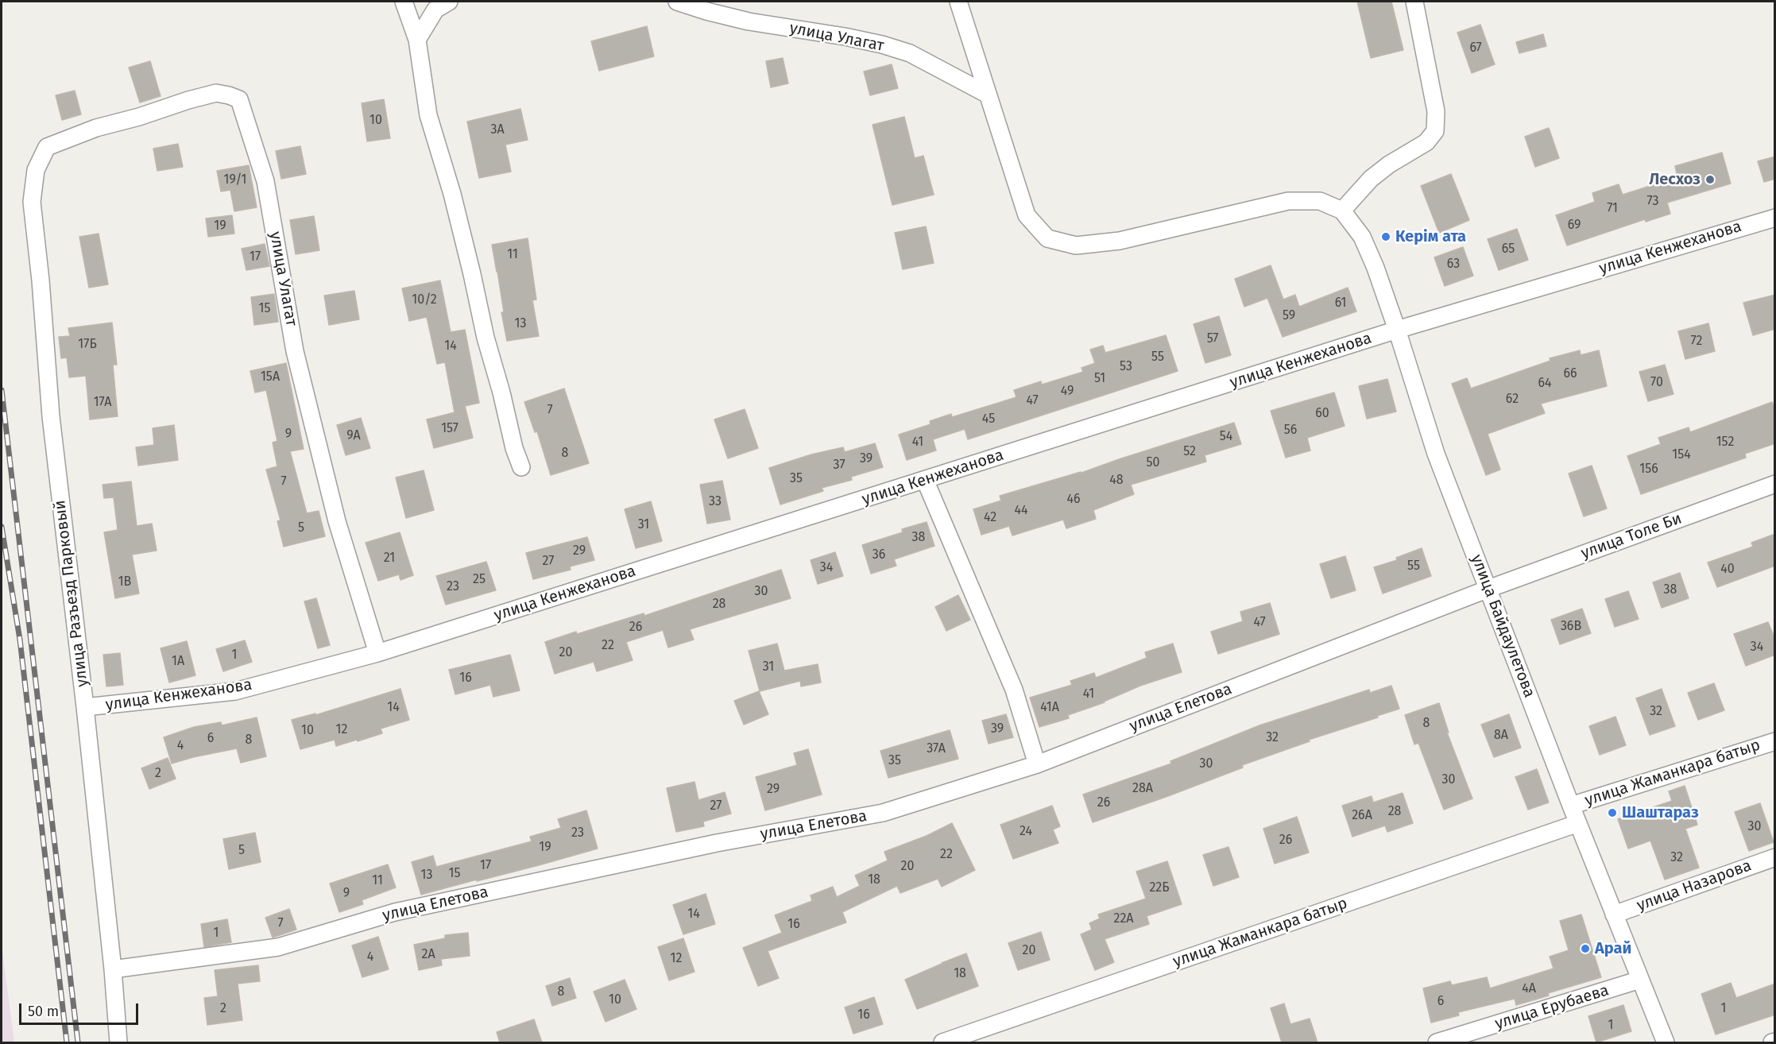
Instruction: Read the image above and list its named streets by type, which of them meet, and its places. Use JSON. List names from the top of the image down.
{
  "streets": {
    "street": [
      "улица Улагат",
      "улица Кенжеханова",
      "улица Толе Би",
      "улица Разъезд Парковый",
      "улица Байдаулетова",
      "улица Елетова",
      "улица Жаманкара батыр",
      "улица Назарова",
      "улица Ерубаева"
    ]
  },
  "crossings": [
    ["улица Улагат", "улица Кенжеханова"],
    ["улица Улагат", "улица Разъезд Парковый"],
    ["улица Кенжеханова", "улица Разъезд Парковый"],
    ["улица Кенжеханова", "улица Байдаулетова"],
    ["улица Толе Би", "улица Байдаулетова"],
    ["улица Толе Би", "улица Елетова"],
    ["улица Разъезд Парковый", "улица Елетова"],
    ["улица Байдаулетова", "улица Елетова"],
    ["улица Байдаулетова", "улица Жаманкара батыр"],
    ["улица Байдаулетова", "улица Назарова"],
    ["улица Байдаулетова", "улица Ерубаева"]
  ],
  "places": [
    "Лесхоз",
    "Керім ата",
    "Шаштараз",
    "Арай"
  ],
  "house_numbers": [
    "67",
    "10",
    "3А",
    "19/1",
    "73",
    "71",
    "69",
    "19",
    "65",
    "11",
    "17",
    "63",
    "10/2",
    "61",
    "15",
    "59",
    "13",
    "57",
    "72",
    "17Б",
    "14",
    "55",
    "53",
    "66",
    "15А",
    "51",
    "70",
    "64",
    "49",
    "62",
    "47",
    "17А",
    "7",
    "60",
    "45",
    "157",
    "56",
    "9",
    "9А",
    "54",
    "41",
    "152",
    "52",
    "8",
    "154",
    "39",
    "50",
    "37",
    "156",
    "35",
    "48",
    "7",
    "46",
    "33",
    "44",
    "42",
    "31",
    "5",
    "38",
    "29",
    "36",
    "21",
    "27",
    "55",
    "34",
    "40",
    "25",
    "1В",
    "23",
    "38",
    "30",
    "28",
    "47",
    "36В",
    "26",
    "22",
    "34",
    "20",
    "1",
    "1А",
    "31",
    "16",
    "41",
    "14",
    "41А",
    "32",
    "8",
    "39",
    "12",
    "10",
    "8А",
    "32",
    "6",
    "8",
    "4",
    "37А",
    "35",
    "30",
    "2",
    "30",
    "28А",
    "29",
    "26",
    "27",
    "28",
    "26А",
    "30",
    "24",
    "23",
    "26",
    "19",
    "5",
    "22",
    "32",
    "17",
    "20",
    "15",
    "13",
    "18",
    "11",
    "22Б",
    "9",
    "14",
    "22А",
    "7",
    "16",
    "1",
    "20",
    "2А",
    "4",
    "12",
    "18",
    "4А",
    "8",
    "10",
    "6",
    "2",
    "1",
    "16",
    "1"
  ],
  "scale_bar": "50 m"
}
